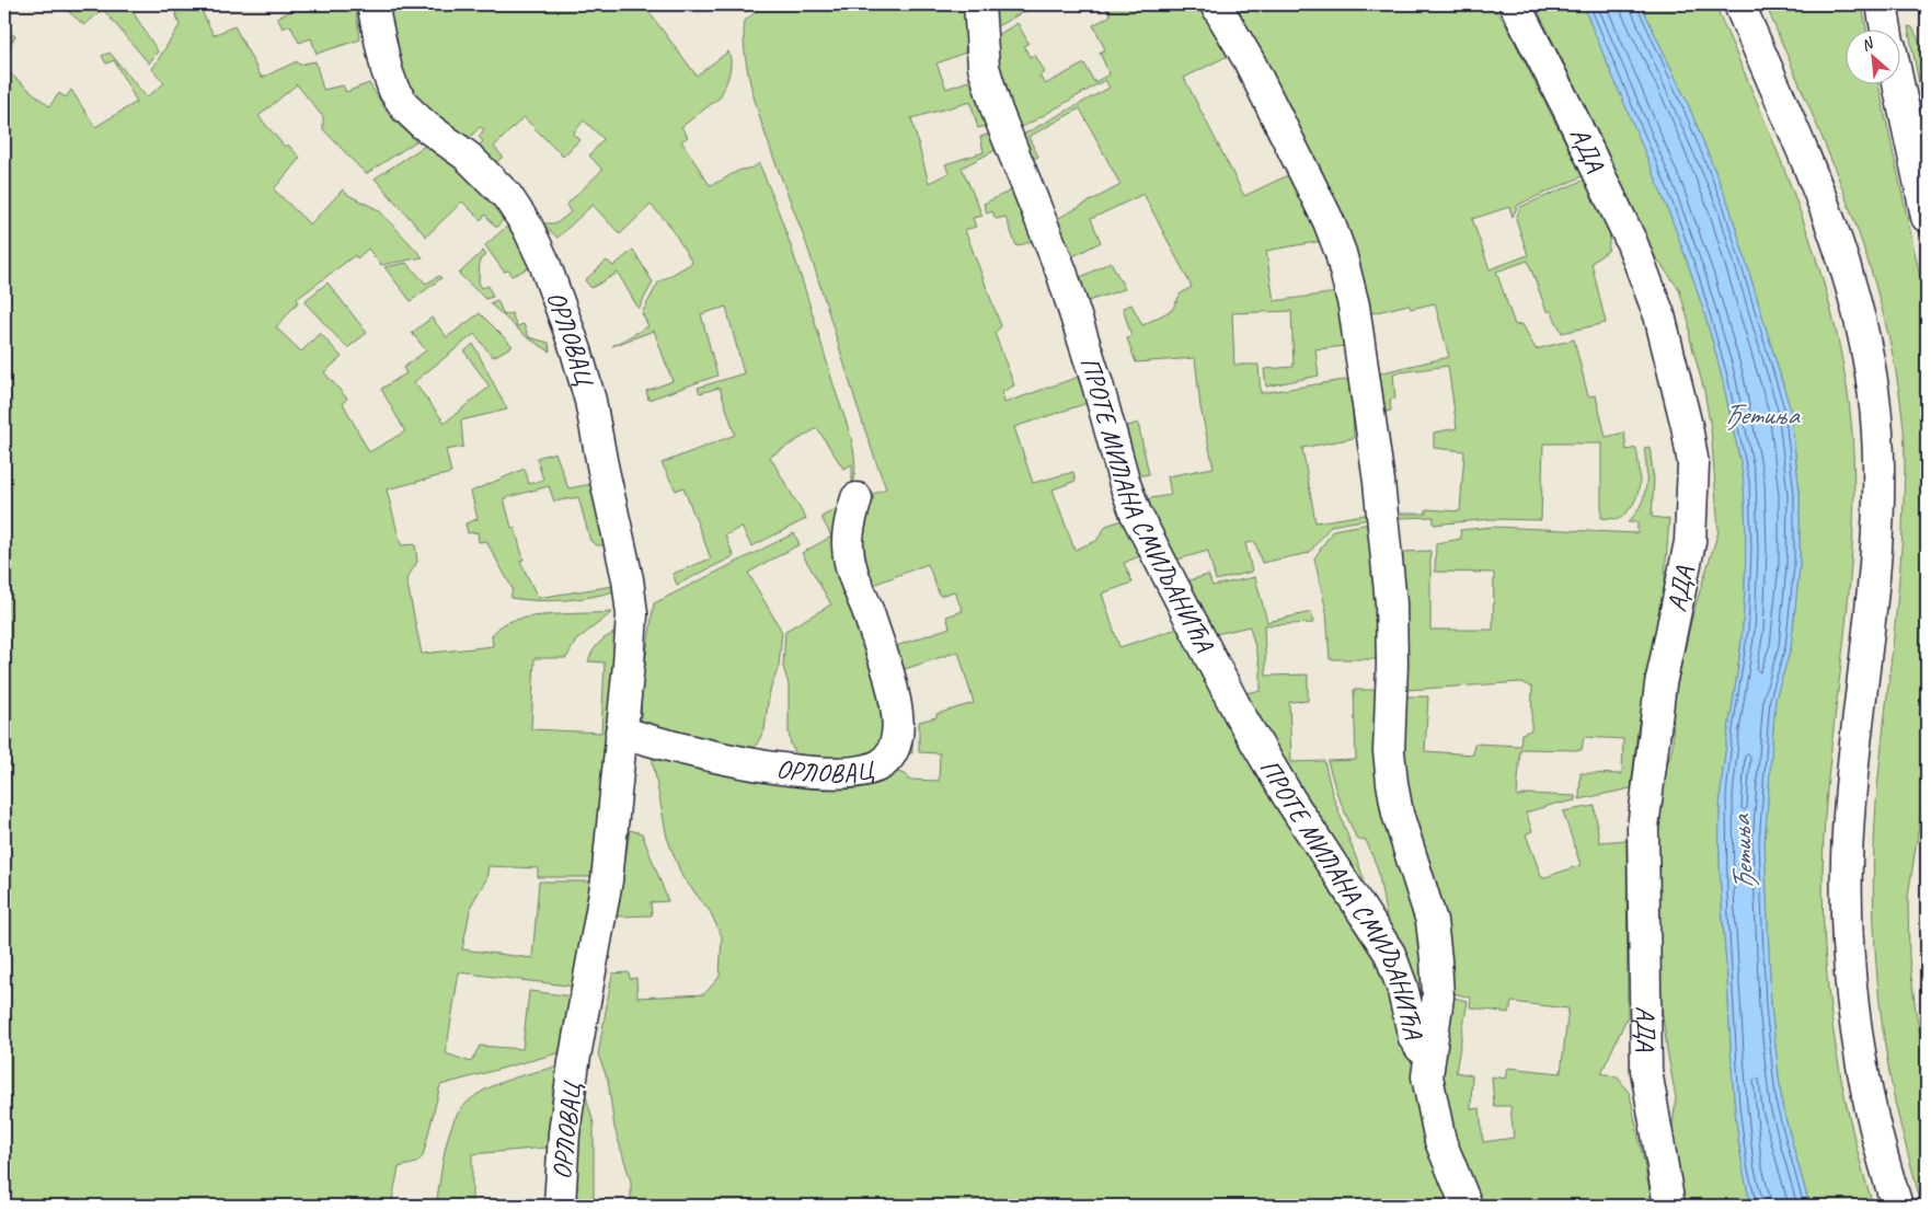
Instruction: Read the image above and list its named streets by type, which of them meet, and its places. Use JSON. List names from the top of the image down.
{
  "streets": {
    "street": ["АДА", "ОРЛОВАЦ", "ПРОТЕ МИЛАНА СМИЉАНИЋА"]
  },
  "water": ["Ђетиња"],
  "north": "top left"
}
